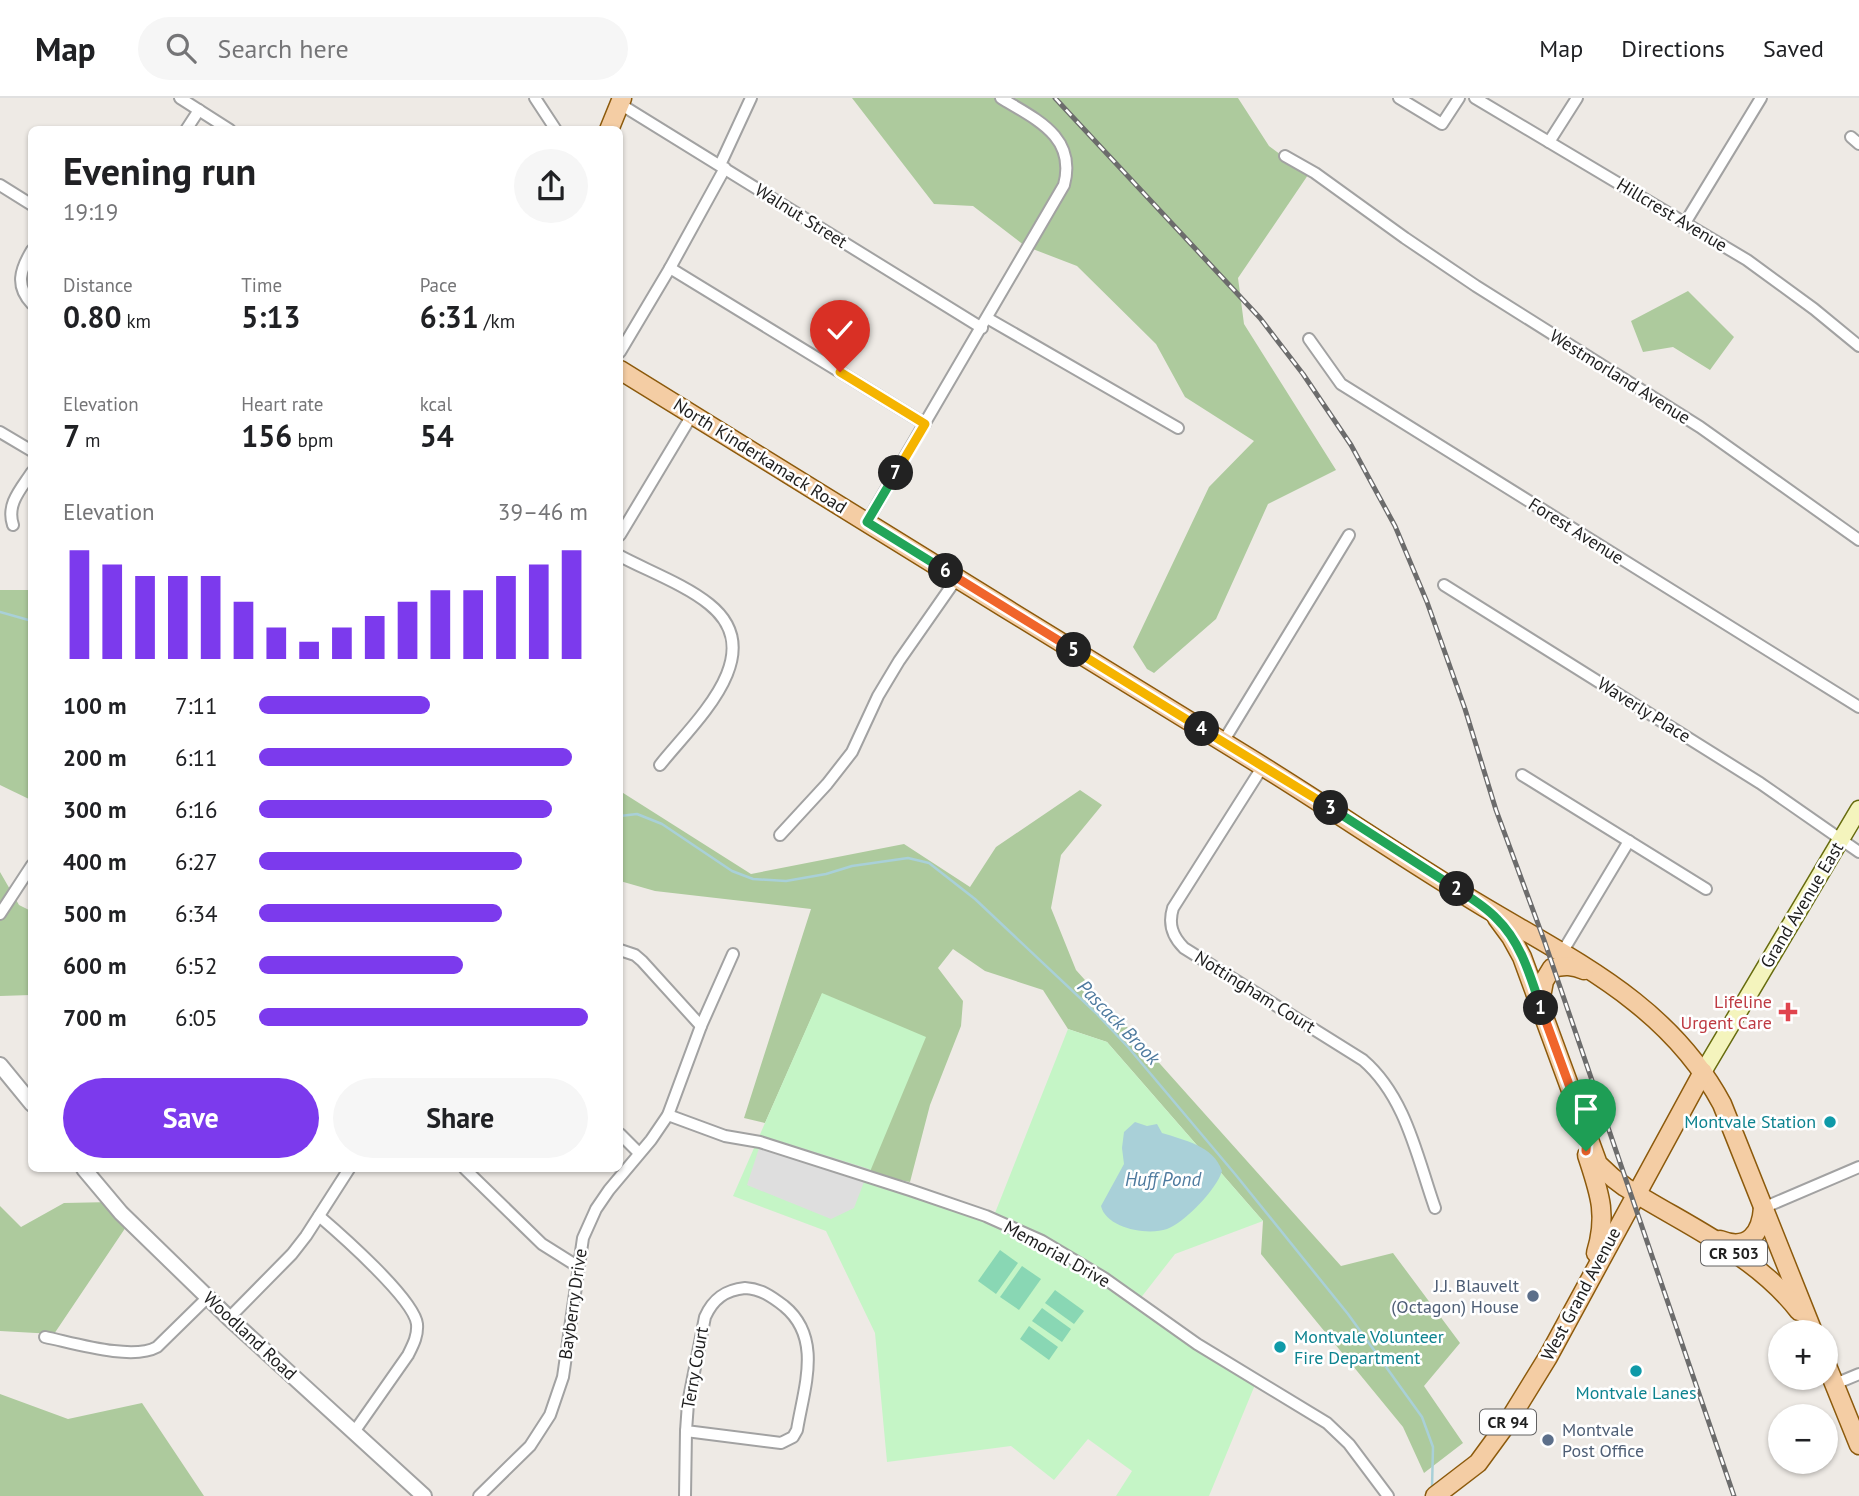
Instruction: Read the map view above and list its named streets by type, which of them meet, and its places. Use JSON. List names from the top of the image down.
{
  "streets": {
    "main road": [
      "North Kinderkamack Road",
      "Grand Avenue East",
      "CR 503",
      "West Grand Avenue",
      "CR 94"
    ],
    "street": [
      "Hillcrest Avenue",
      "Walnut Street",
      "Westmorland Avenue",
      "Forest Avenue",
      "Waverly Place",
      "Nottingham Court",
      "Memorial Drive",
      "Bayberry Drive",
      "Woodland Road",
      "Terry Court"
    ]
  },
  "crossings": [
    ["North Kinderkamack Road", "Grand Avenue East"],
    ["North Kinderkamack Road", "Nottingham Court"],
    ["North Kinderkamack Road", "CR 503"],
    ["North Kinderkamack Road", "West Grand Avenue"],
    ["Waverly Place", "Grand Avenue East"],
    ["Grand Avenue East", "CR 503"],
    ["Grand Avenue East", "West Grand Avenue"],
    ["CR 503", "West Grand Avenue"],
    ["Memorial Drive", "Bayberry Drive"]
  ],
  "water": ["Pascack Brook", "Huff Pond"],
  "places": {
    "health": ["Lifeline Urgent Care"],
    "other": [
      "Montvale Station",
      "J.J. Blauvelt (Octagon) House",
      "Montvale Volunteer Fire Department",
      "Montvale Lanes",
      "Montvale Post Office"
    ]
  },
  "page": {
    "header": "Map",
    "search": "Search here",
    "nav": ["Map", "Directions", "Saved"],
    "heading": ["Evening run", "19:19"],
    "stats": [
      ["Distance", "0.80 km"],
      ["Time", "5:13"],
      ["Pace", "6:31 /km"],
      ["Elevation", "7 m"],
      ["Heart rate", "156 bpm"],
      ["kcal", "54"]
    ],
    "pins": [
      "7",
      "6",
      "5",
      "4",
      "3",
      "2",
      "1"
    ],
    "chart": ["Elevation", "39–46 m"],
    "list": [
      {
        "name": "100 m",
        "note": "7:11"
      },
      {
        "name": "200 m",
        "note": "6:11"
      },
      {
        "name": "300 m",
        "note": "6:16"
      },
      {
        "name": "400 m",
        "note": "6:27"
      },
      {
        "name": "500 m",
        "note": "6:34"
      },
      {
        "name": "600 m",
        "note": "6:52"
      },
      {
        "name": "700 m",
        "note": "6:05"
      }
    ],
    "buttons": ["Save", "Share"],
    "map_buttons": ["+", "−"]
  }
}
